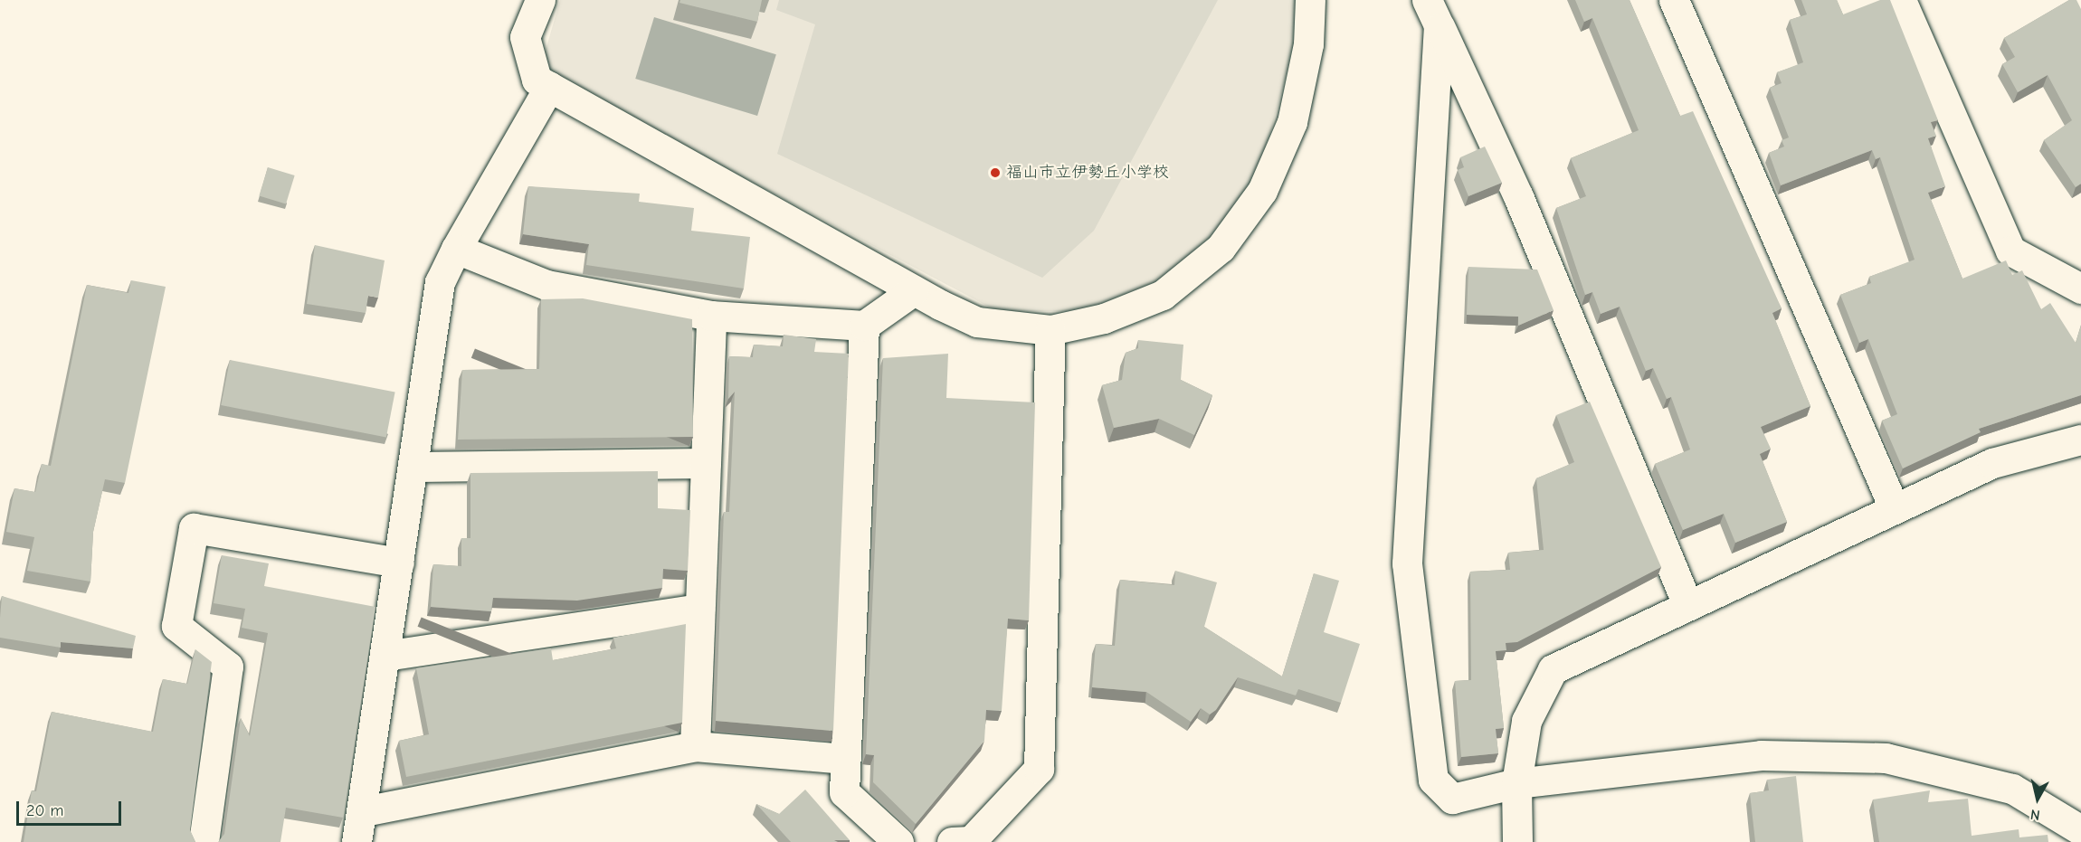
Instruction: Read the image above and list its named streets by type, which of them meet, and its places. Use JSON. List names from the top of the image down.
{
  "places": ["福山市立伊勢丘小学校"],
  "scale_bar": "20 m",
  "north": "bottom"
}
